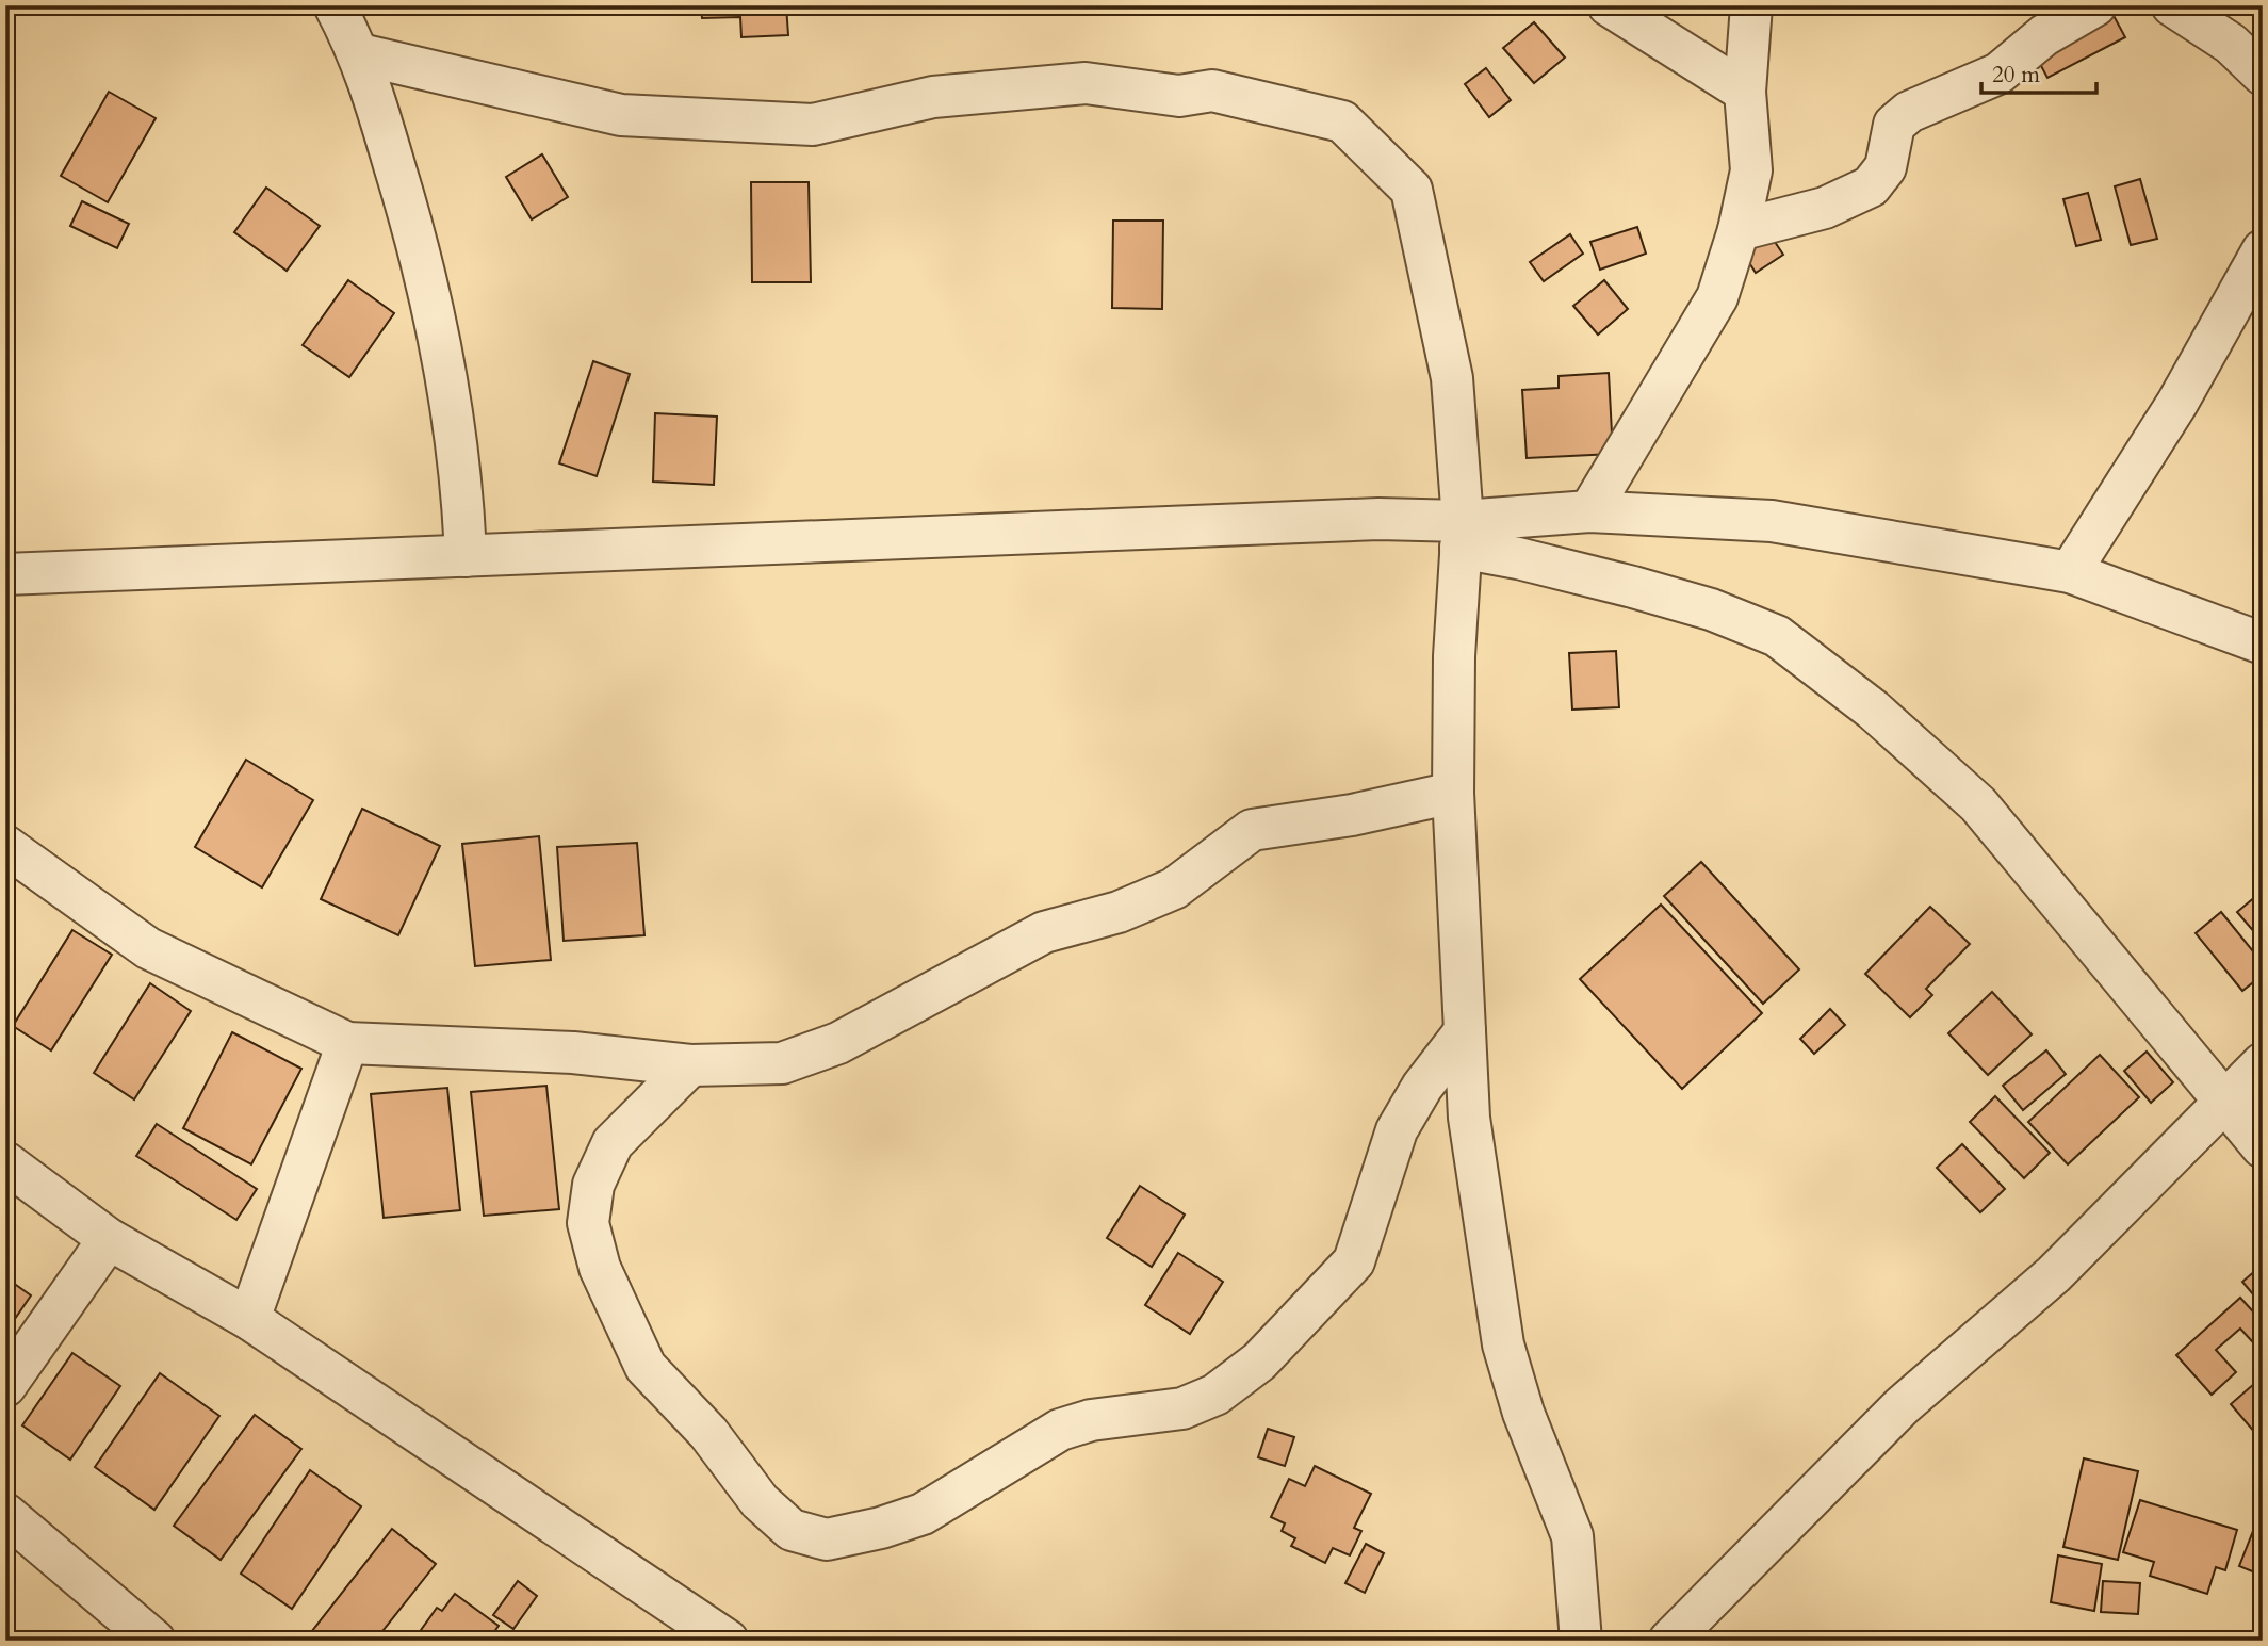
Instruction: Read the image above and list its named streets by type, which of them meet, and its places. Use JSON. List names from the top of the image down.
{
  "scale_bar": "20 m"
}
